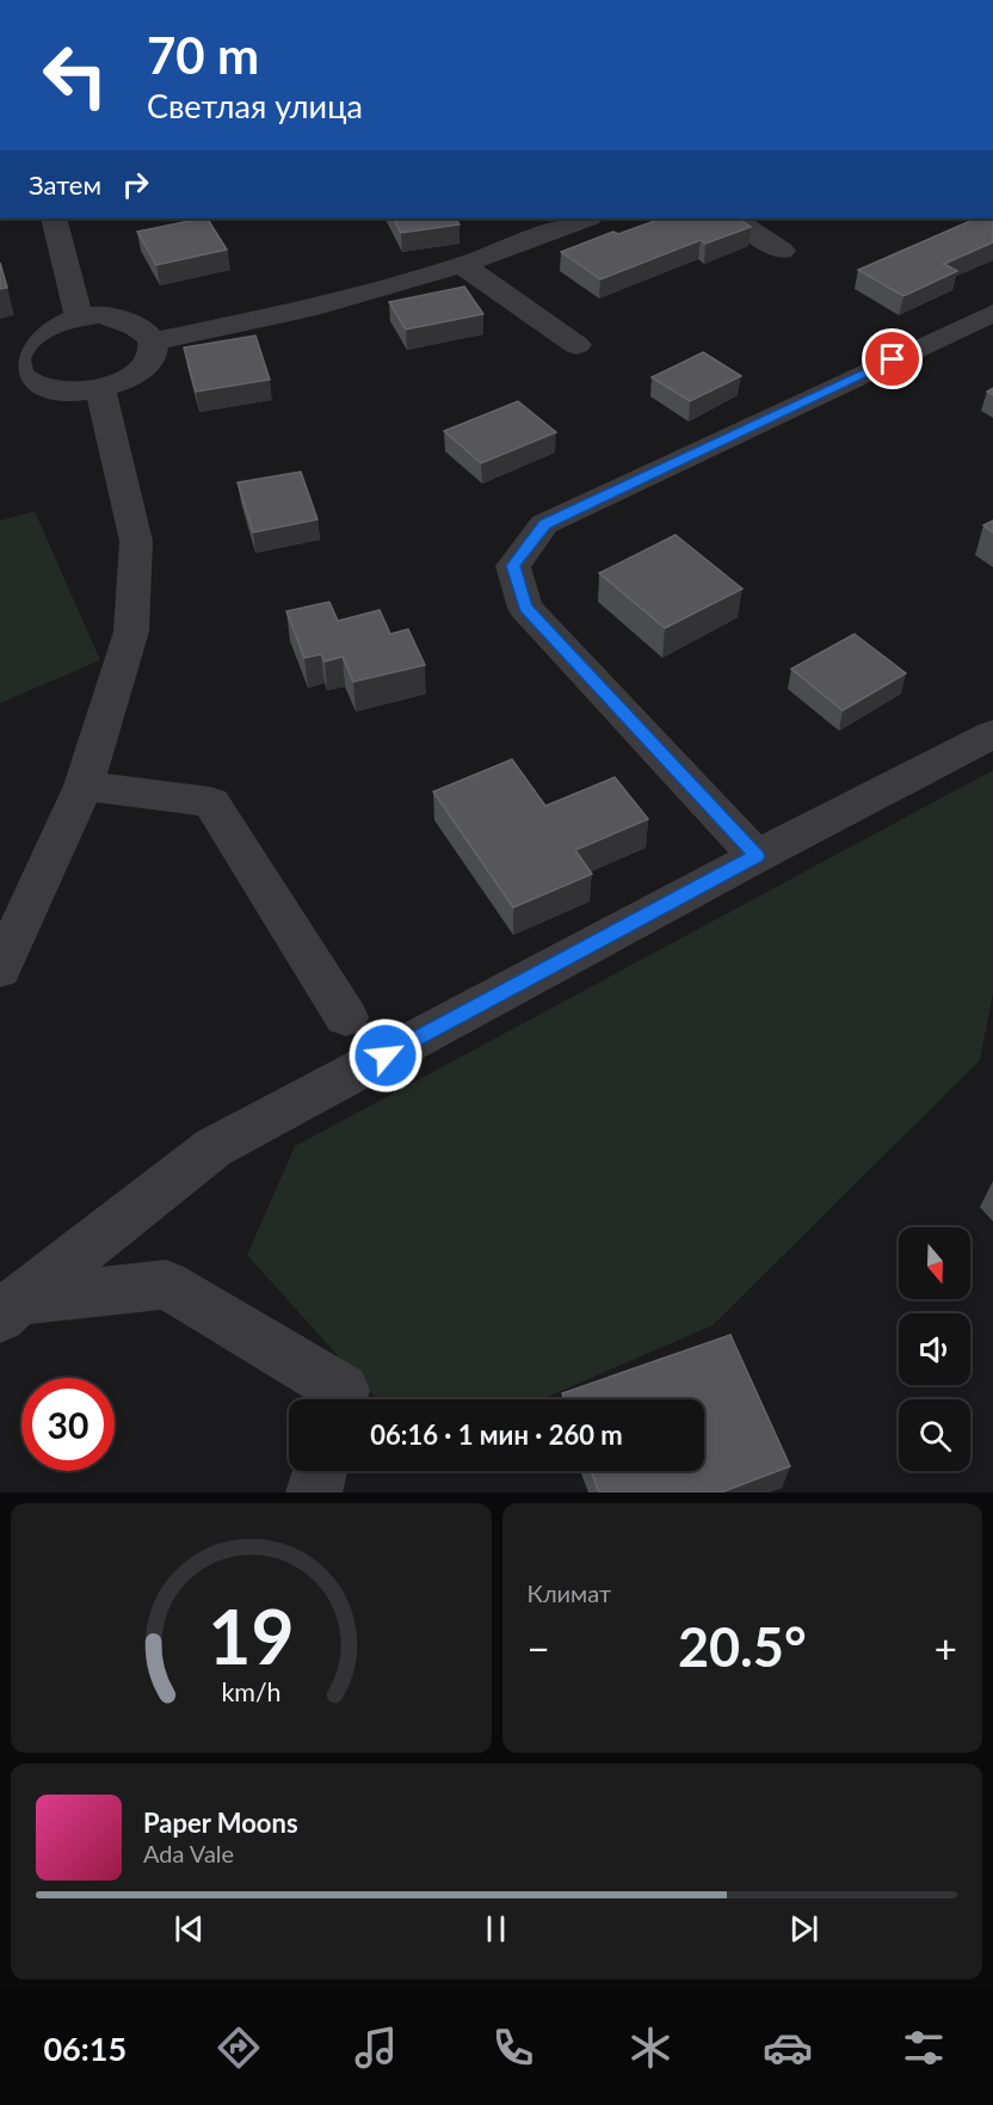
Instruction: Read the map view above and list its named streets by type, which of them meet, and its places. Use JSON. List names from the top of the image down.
{
  "north": "bottom",
  "page": {
    "turn": ["70 m", "Светлая улица"],
    "then": "Затем",
    "limit": "30",
    "trip": "06:16 · 1 мин · 260 m",
    "tile": "Климат",
    "heat": ["−", "20.5°", "+"],
    "song": ["Paper Moons", "Ada Vale"],
    "tabs": "06:15",
    "gauge": ["19", "km/h"]
  }
}
